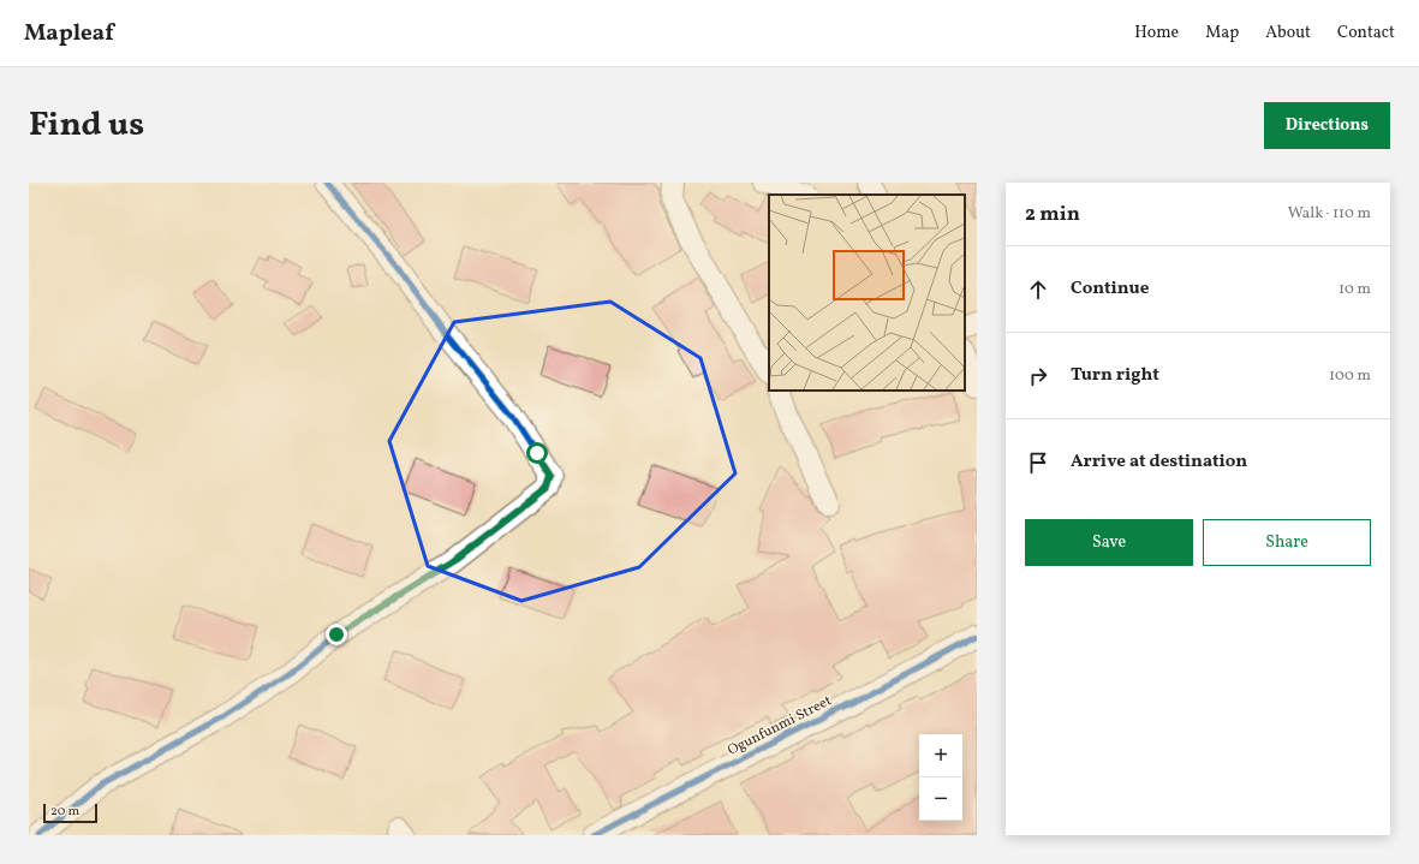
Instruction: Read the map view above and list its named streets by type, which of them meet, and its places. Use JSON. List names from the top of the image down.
{
  "streets": {
    "street": ["Ogunfunmi Street"]
  },
  "scale_bar": "20 m",
  "page": {
    "header": "Mapleaf",
    "nav": [
      "Home",
      "Map",
      "About",
      "Contact"
    ],
    "title": "Find us",
    "buttons": [
      "Directions",
      ["Save", "Share"]
    ],
    "heading": ["2 min", "Walk · 110 m"],
    "list": [
      ["Continue", "10 m"],
      ["Turn right", "100 m"],
      "Arrive at destination"
    ],
    "map_buttons": ["+", "−"],
    "scale": "20 m"
  }
}
